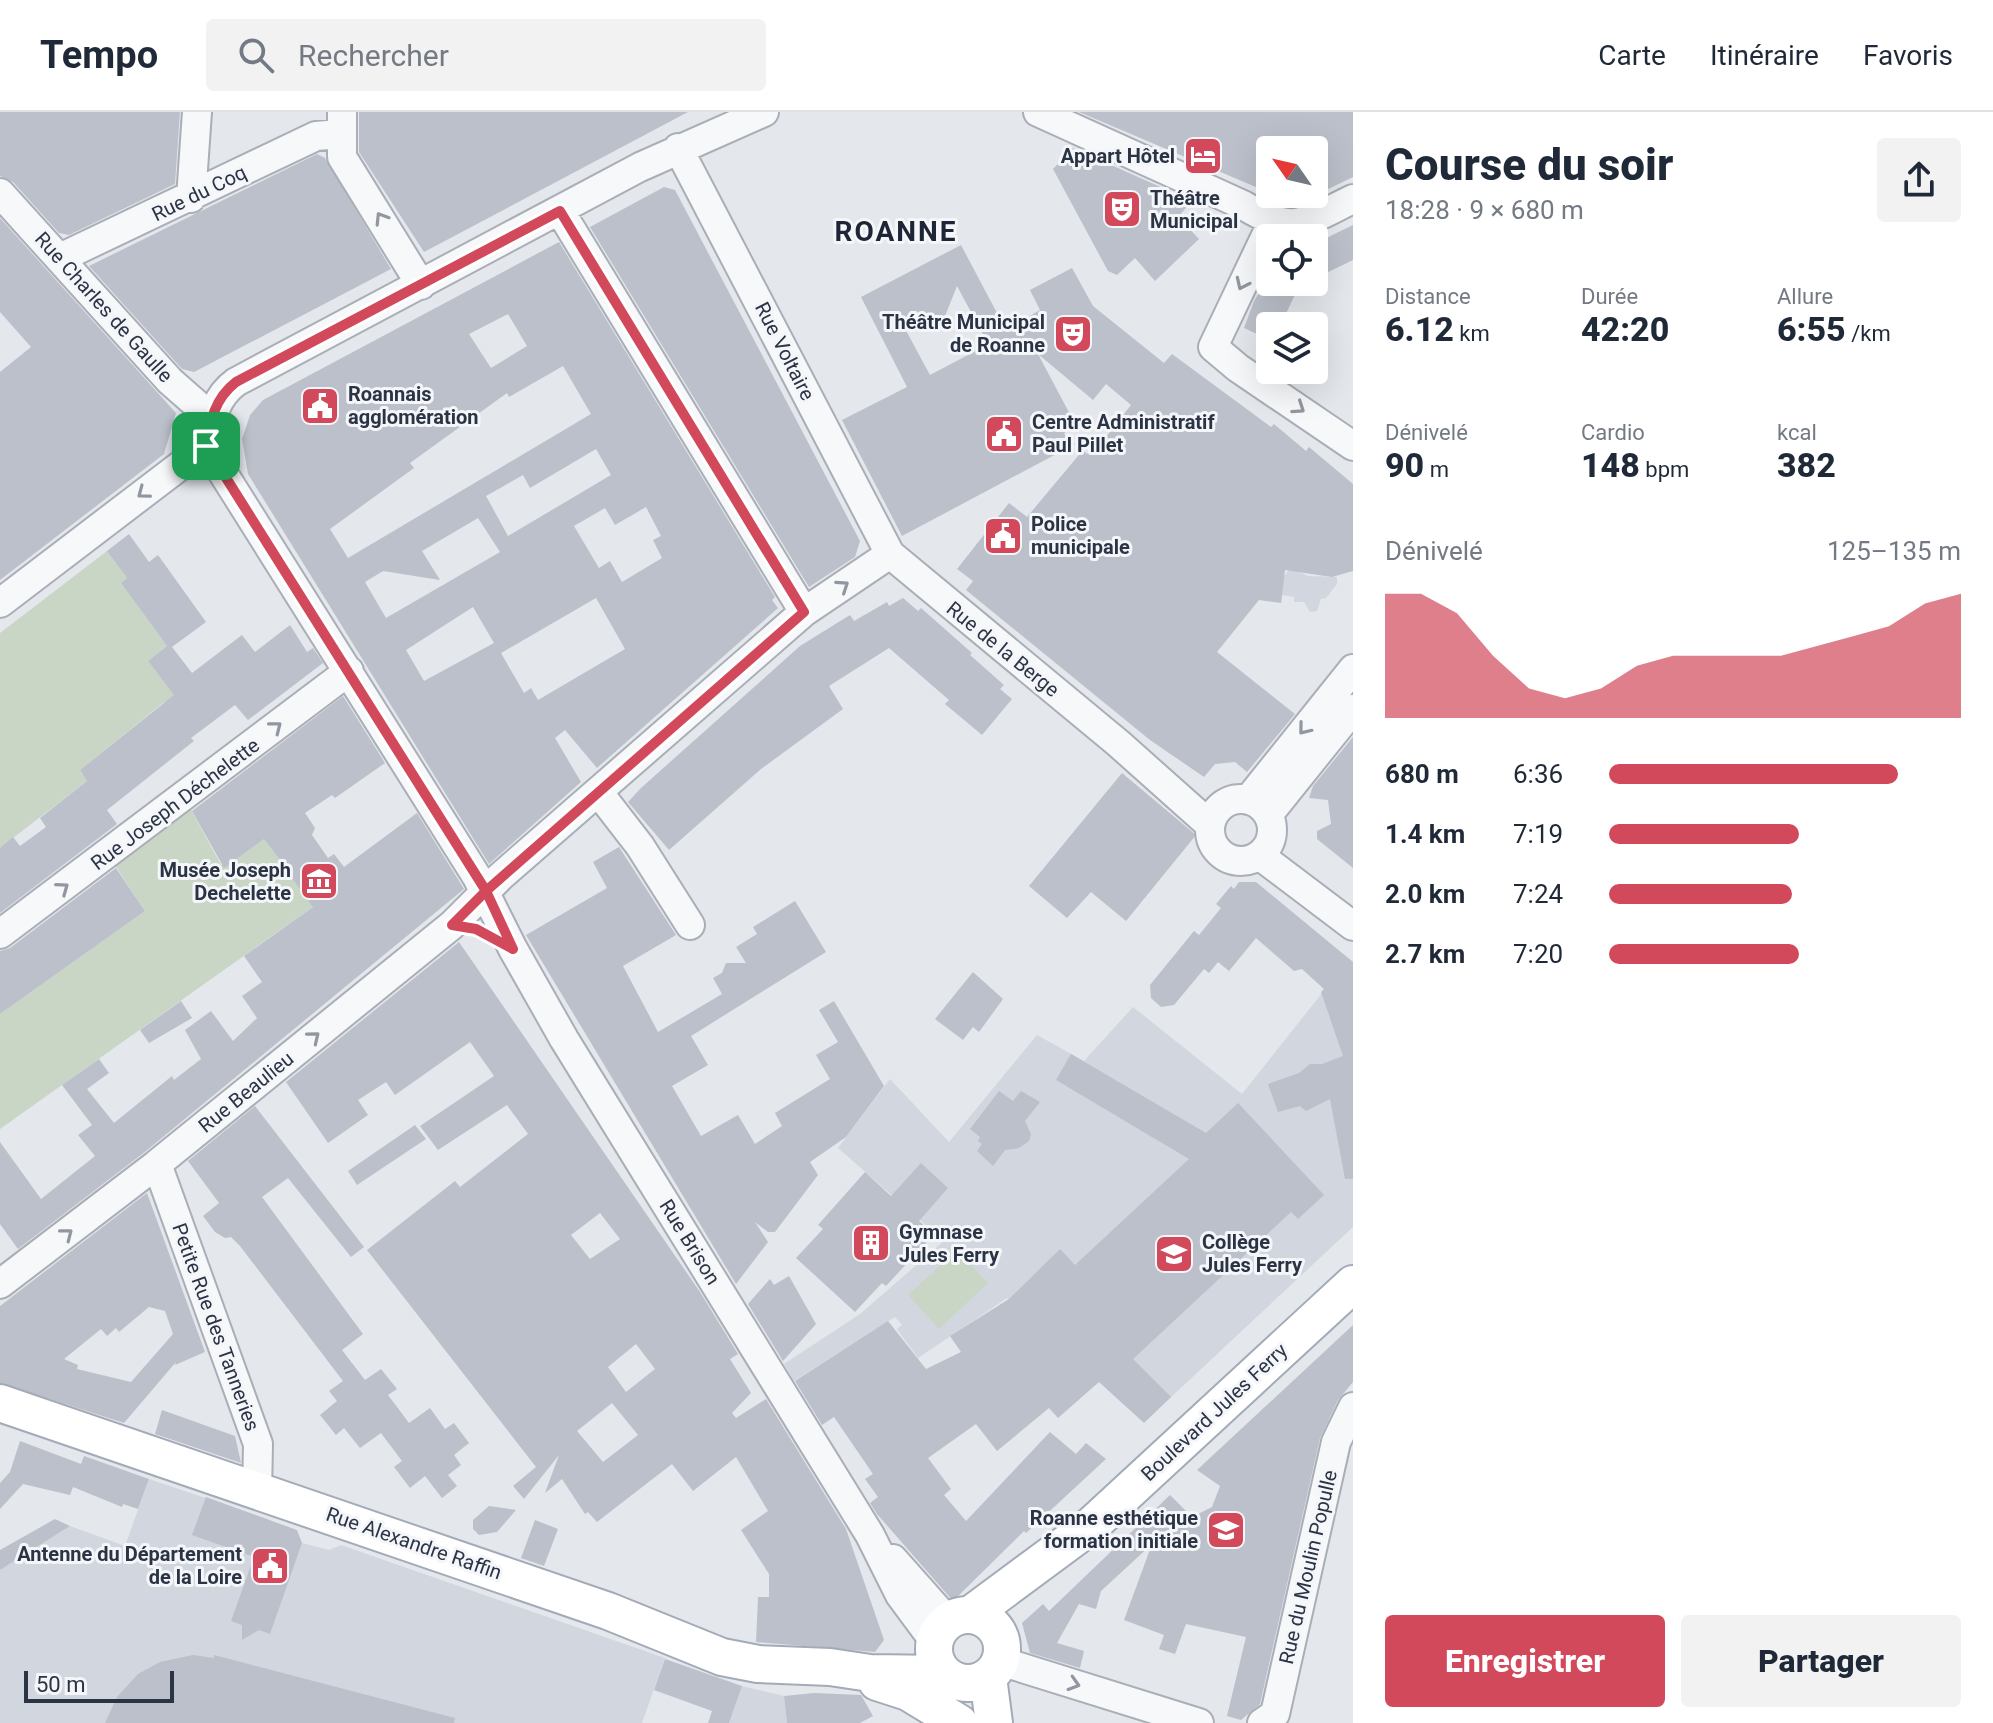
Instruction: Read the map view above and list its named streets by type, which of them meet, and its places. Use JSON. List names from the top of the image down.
{
  "streets": {
    "main road": ["Rue Brison", "Boulevard Jules Ferry", "Rue Alexandre Raffin"],
    "street": [
      "Rue du Coq",
      "Rue Charles de Gaulle",
      "Rue Voltaire",
      "Rue de la Berge",
      "Rue Joseph Déchelette",
      "Rue Beaulieu",
      "Petite Rue des Tanneries",
      "Rue du Moulin Populle"
    ]
  },
  "crossings": [
    ["Rue du Coq", "Rue Charles de Gaulle"],
    ["Rue Voltaire", "Rue de la Berge"],
    ["Rue Voltaire", "Rue Beaulieu"],
    ["Rue de la Berge", "Rue Beaulieu"],
    ["Rue Joseph Déchelette", "Rue Brison"],
    ["Rue Beaulieu", "Rue Brison"],
    ["Rue Beaulieu", "Petite Rue des Tanneries"],
    ["Rue Brison", "Boulevard Jules Ferry"],
    ["Rue Brison", "Rue Alexandre Raffin"],
    ["Petite Rue des Tanneries", "Rue Alexandre Raffin"],
    ["Boulevard Jules Ferry", "Rue Alexandre Raffin"]
  ],
  "one_way": ["Rue Joseph Déchelette", "Rue Beaulieu"],
  "districts": ["ROANNE"],
  "places": {
    "hotel": ["Appart Hôtel"],
    "theatre": ["Théâtre Municipal", "Théâtre Municipal de Roanne"],
    "public building": [
      "Roannais agglomération",
      "Centre Administratif Paul Pillet",
      "Police municipale",
      "Antenne du Département de la Loire"
    ],
    "museum": ["Musée Joseph Dechelette"],
    "building": ["Gymnase Jules Ferry"],
    "school or university": ["Collège Jules Ferry", "Roanne esthétique formation initiale"]
  },
  "scale_bar": "50 m",
  "north": "top left",
  "page": {
    "header": "Tempo",
    "search": "Rechercher",
    "nav": ["Carte", "Itinéraire", "Favoris"],
    "heading": ["Course du soir", "18:28 · 9 × 680 m"],
    "stats": [
      ["Distance", "6.12 km"],
      ["Durée", "42:20"],
      ["Allure", "6:55 /km"],
      ["Dénivelé", "90 m"],
      ["Cardio", "148 bpm"],
      ["kcal", "382"]
    ],
    "chart": ["Dénivelé", "125–135 m"],
    "list": [
      {
        "name": "680 m",
        "note": "6:36"
      },
      {
        "name": "1.4 km",
        "note": "7:19"
      },
      {
        "name": "2.0 km",
        "note": "7:24"
      },
      {
        "name": "2.7 km",
        "note": "7:20"
      }
    ],
    "buttons": ["Enregistrer", "Partager"],
    "scale": "50 m"
  }
}
